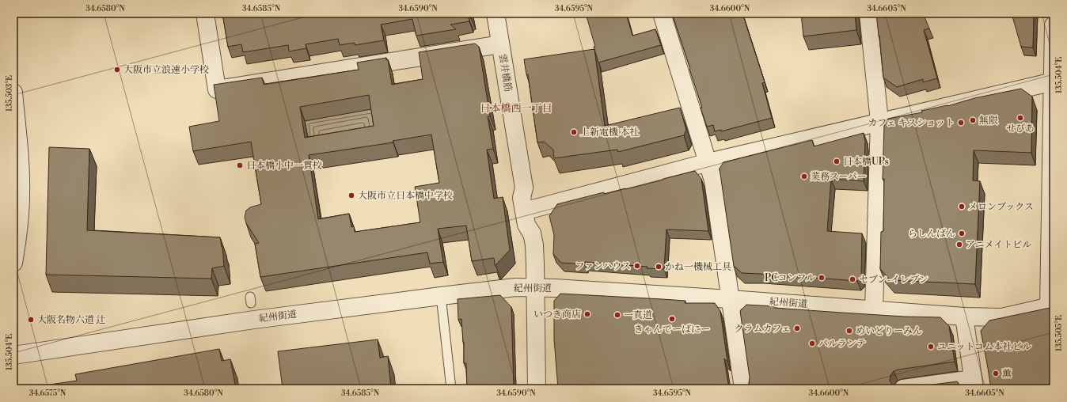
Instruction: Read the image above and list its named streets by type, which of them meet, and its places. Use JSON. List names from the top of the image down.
{
  "streets": {
    "street": ["雲井橋筋", "紀州街道"]
  },
  "districts": ["日本橋西一丁目"],
  "places": [
    "大阪市立浪速小学校",
    "せぴあ",
    "無限",
    "カフェ キスショット",
    "上新電機 本社",
    "日本橋UPs",
    "日本橋小中一貫校",
    "業務スーパー",
    "大阪市立日本橋中学校",
    "メロンブックス",
    "らしんばん",
    "アニメイトビル",
    "ファンハウス",
    "かね一機械工具",
    "PCコンフル",
    "セブン-イレブン",
    "いつき商店",
    "一真道",
    "きゃんでーばにー",
    "大阪名物六道 辻",
    "クラムカフェ",
    "めいどりーみん",
    "パルランテ",
    "ユニットコム本社ビル",
    "薫"
  ],
  "coordinates": [
    "34.6580°N",
    "34.6585°N",
    "34.6590°N",
    "34.6595°N",
    "34.6600°N",
    "34.6605°N",
    "135.504°E",
    "135.503°E",
    "135.505°E",
    "34.6575°N"
  ]
}
